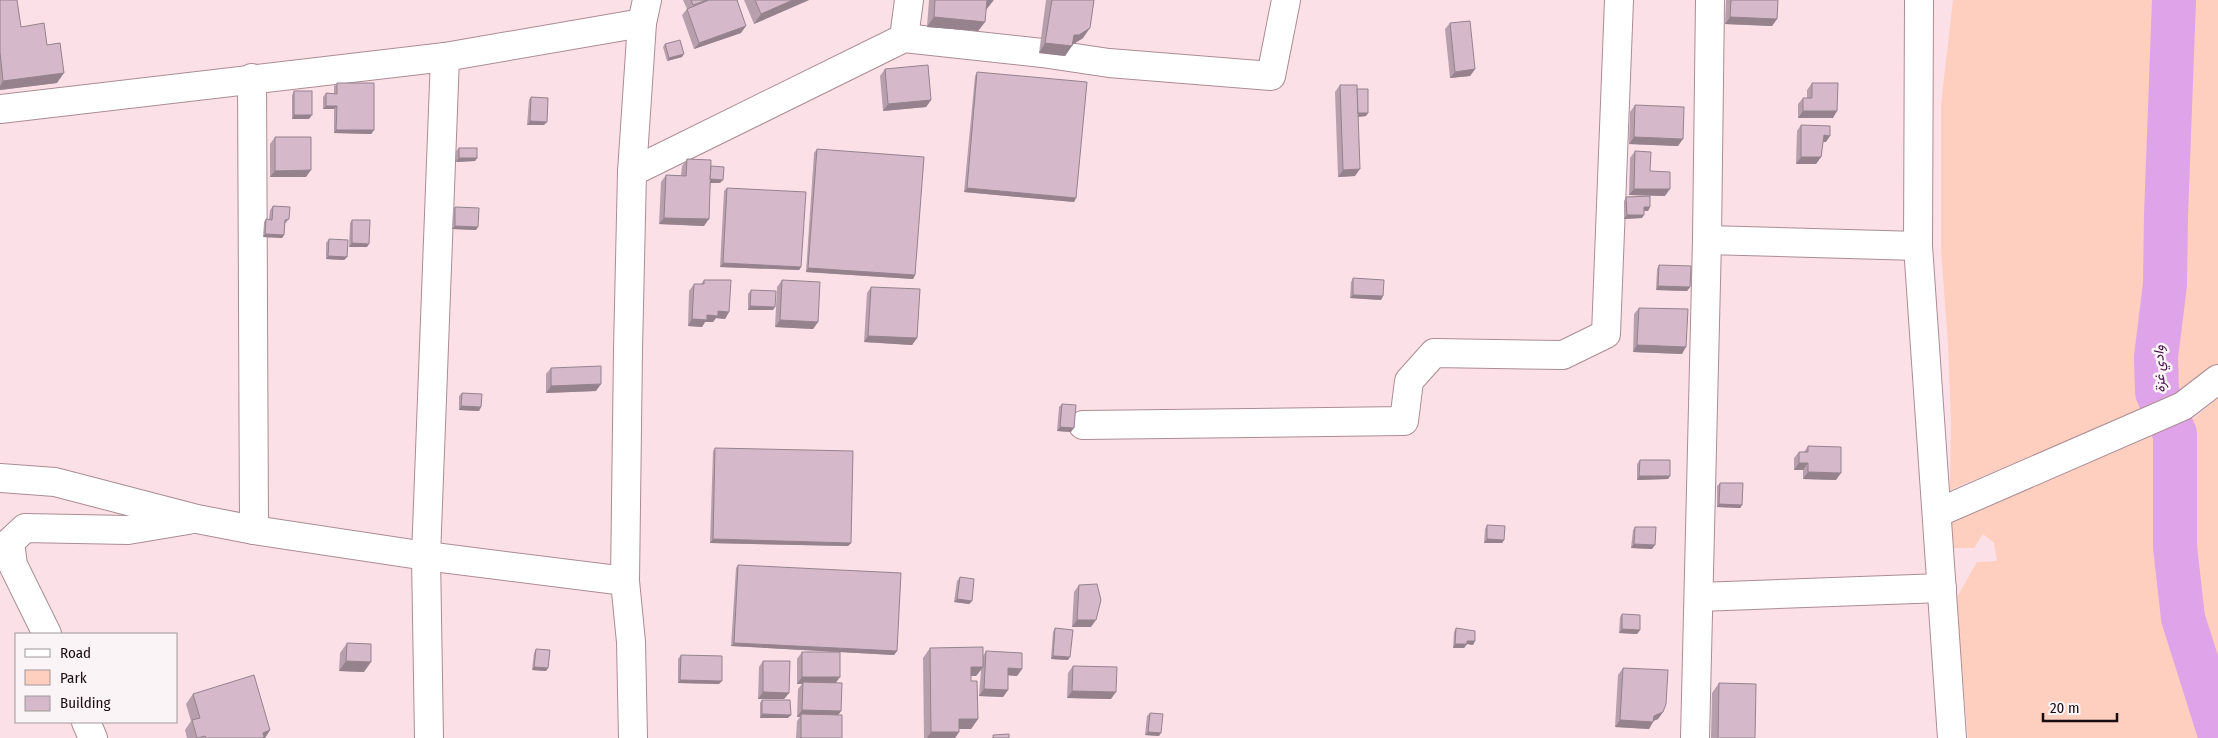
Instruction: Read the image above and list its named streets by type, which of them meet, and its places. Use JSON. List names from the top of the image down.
{
  "water": ["وادي غزة"],
  "legend": ["Road", "Park", "Building"],
  "scale_bar": "20 m"
}
